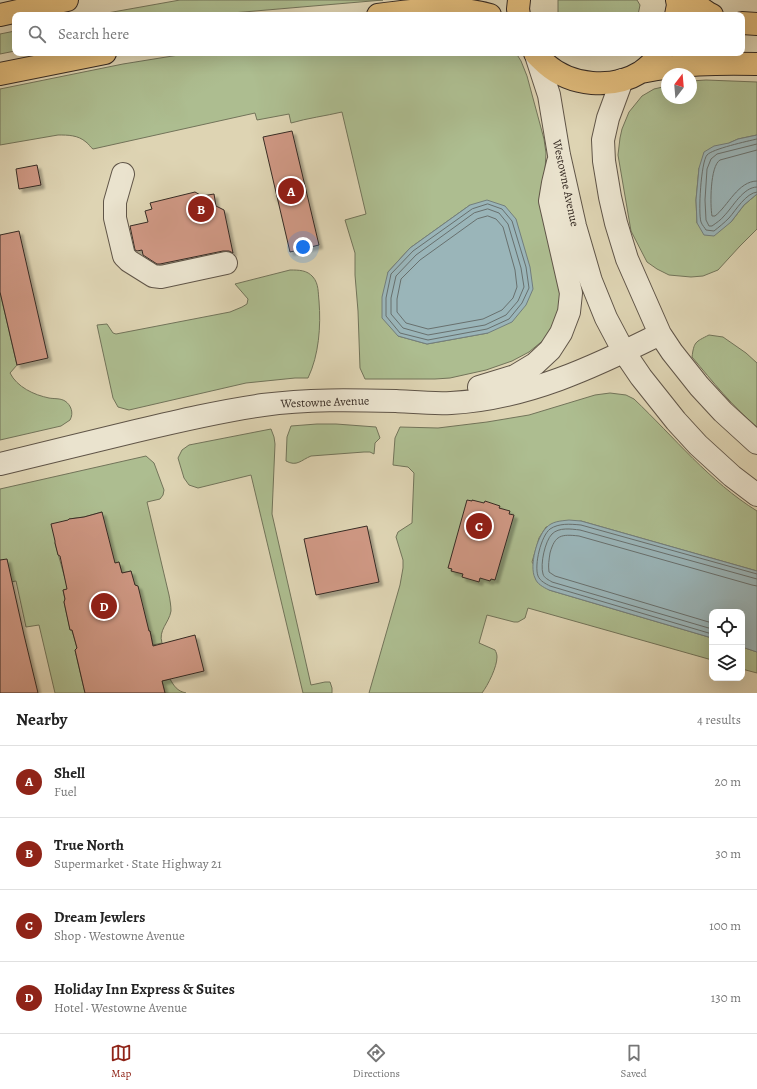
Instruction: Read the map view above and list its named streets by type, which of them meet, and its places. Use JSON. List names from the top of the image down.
{
  "streets": {
    "street": ["Westowne Avenue"]
  },
  "north": "top",
  "page": {
    "search": "Search here",
    "pins": [
      "A",
      "B",
      "C",
      "D"
    ],
    "heading": ["Nearby", "4 results"],
    "list": [
      {
        "mark": "A",
        "name": "Shell",
        "note": "Fuel",
        "value": "20 m"
      },
      {
        "mark": "B",
        "name": "True North",
        "note": "Supermarket · State Highway 21",
        "value": "30 m"
      },
      {
        "mark": "C",
        "name": "Dream Jewlers",
        "note": "Shop · Westowne Avenue",
        "value": "100 m"
      },
      {
        "mark": "D",
        "name": "Holiday Inn Express & Suites",
        "note": "Hotel · Westowne Avenue",
        "value": "130 m"
      }
    ],
    "nav": ["Map", "Directions", "Saved"]
  }
}
